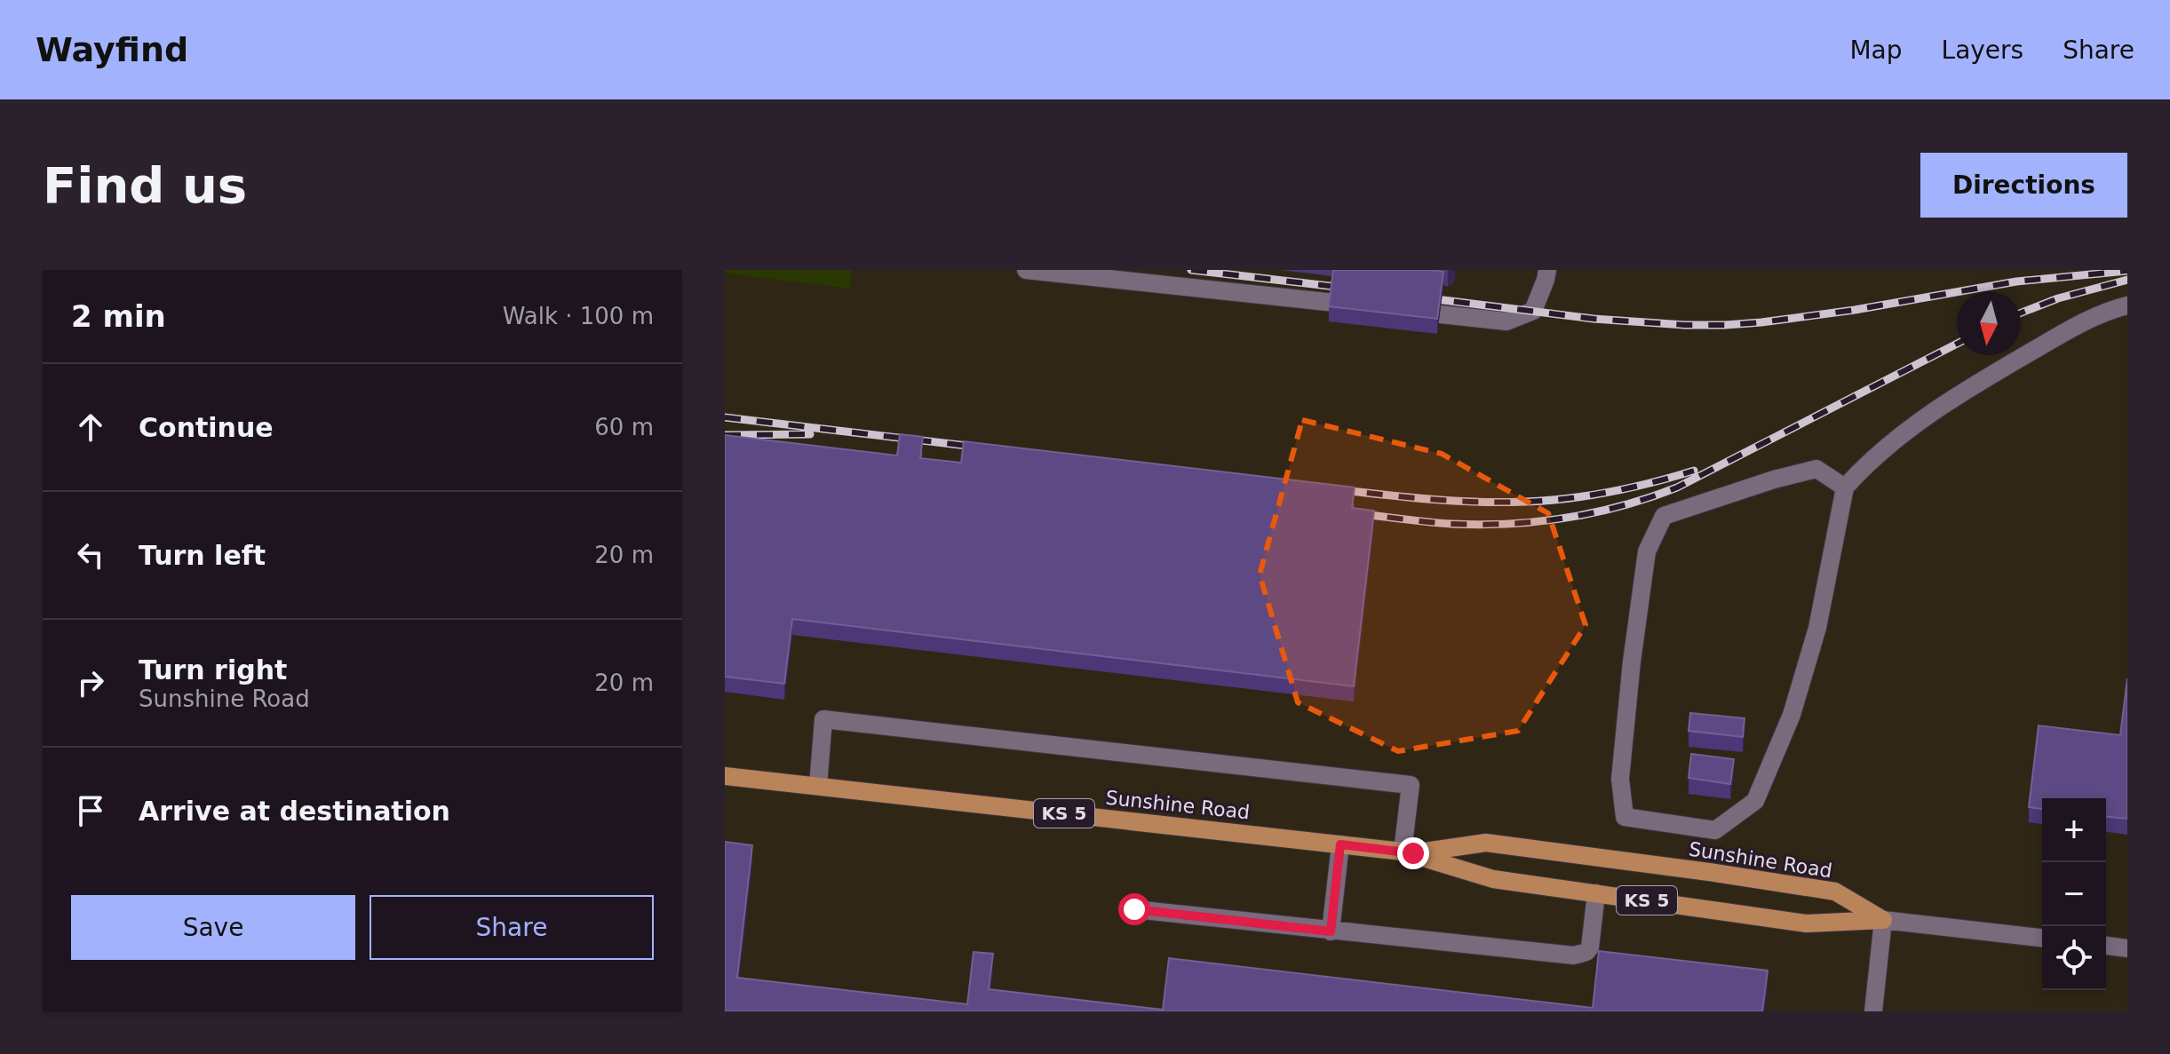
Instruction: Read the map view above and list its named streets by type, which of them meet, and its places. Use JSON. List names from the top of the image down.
{
  "streets": {
    "main road": ["Sunshine Road", "KS 5"]
  },
  "north": "bottom",
  "page": {
    "header": "Wayfind",
    "nav": ["Map", "Layers", "Share"],
    "buttons": [
      "Directions",
      ["Save", "Share"]
    ],
    "title": "Find us",
    "heading": ["2 min", "Walk · 100 m"],
    "list": [
      ["Continue", "60 m"],
      ["Turn left", "20 m"],
      ["Turn right", "Sunshine Road", "20 m"],
      "Arrive at destination"
    ],
    "map_buttons": ["+", "−"]
  }
}
